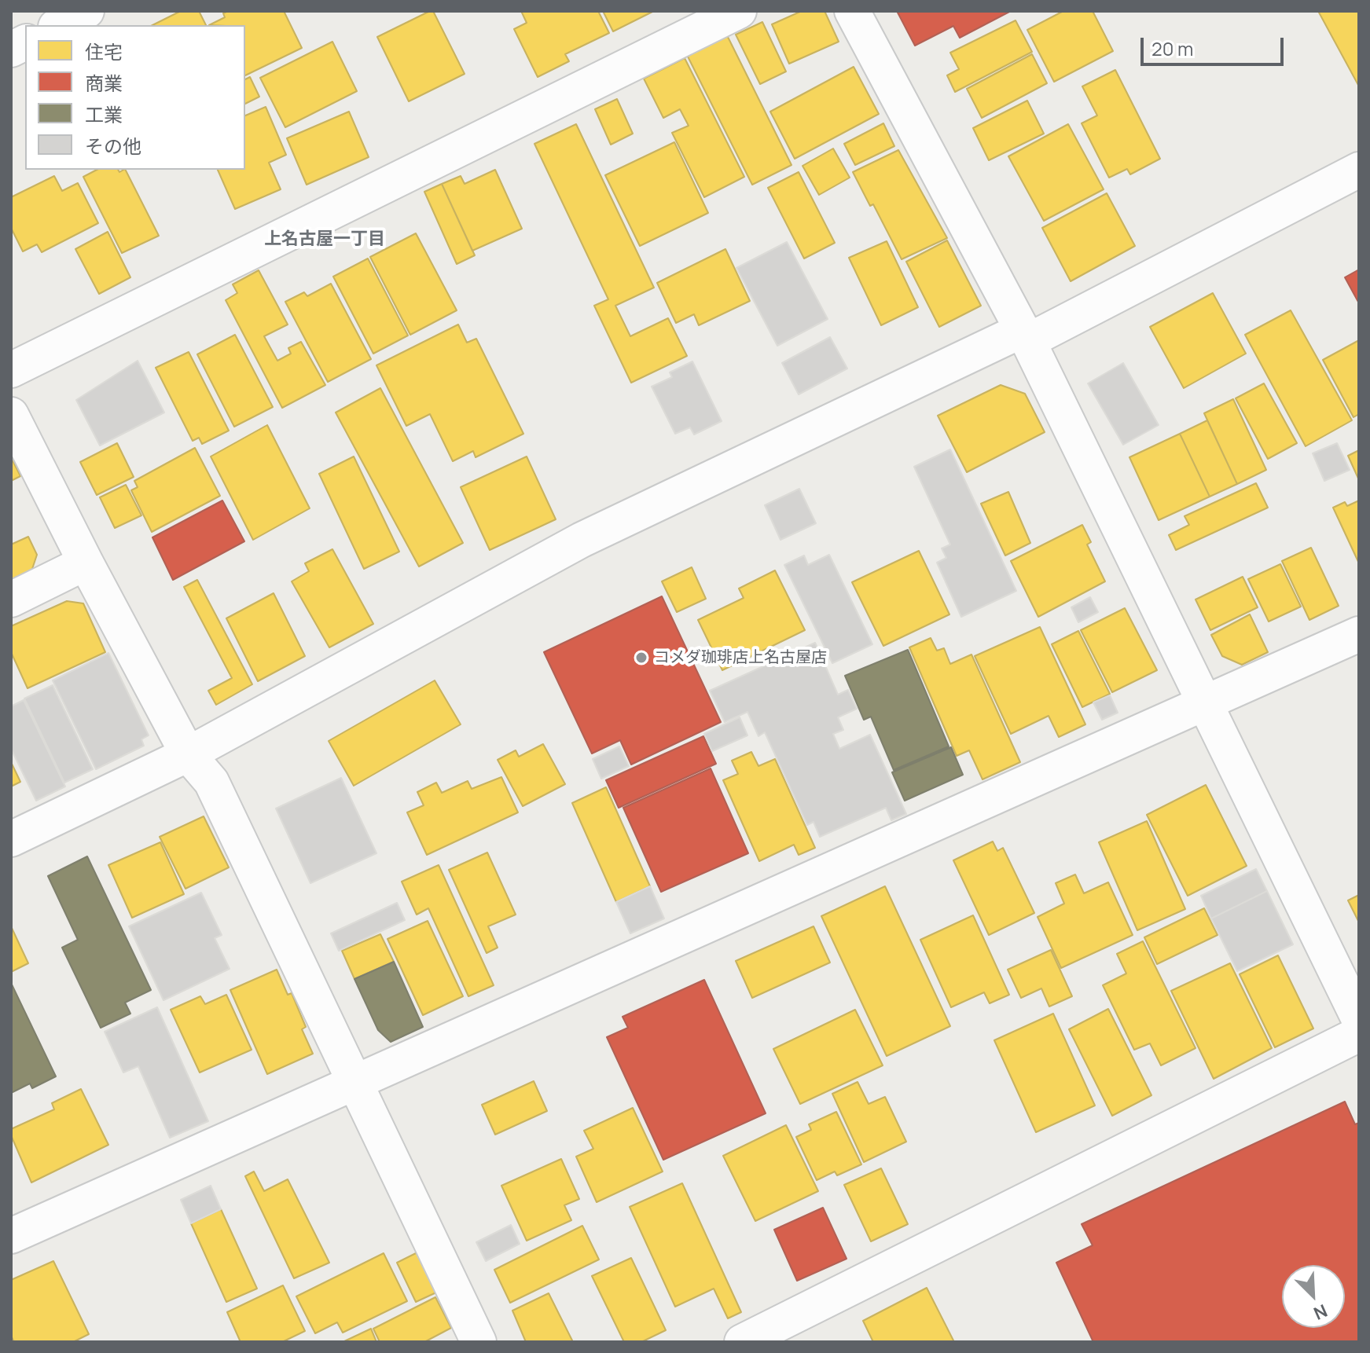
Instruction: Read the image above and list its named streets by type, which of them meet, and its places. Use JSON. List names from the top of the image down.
{
  "districts": ["上名古屋一丁目"],
  "places": ["コメダ珈琲店上名古屋店"],
  "legend": [
    "住宅",
    "商業",
    "工業",
    "その他"
  ],
  "scale_bar": "20 m",
  "north": "bottom right"
}
